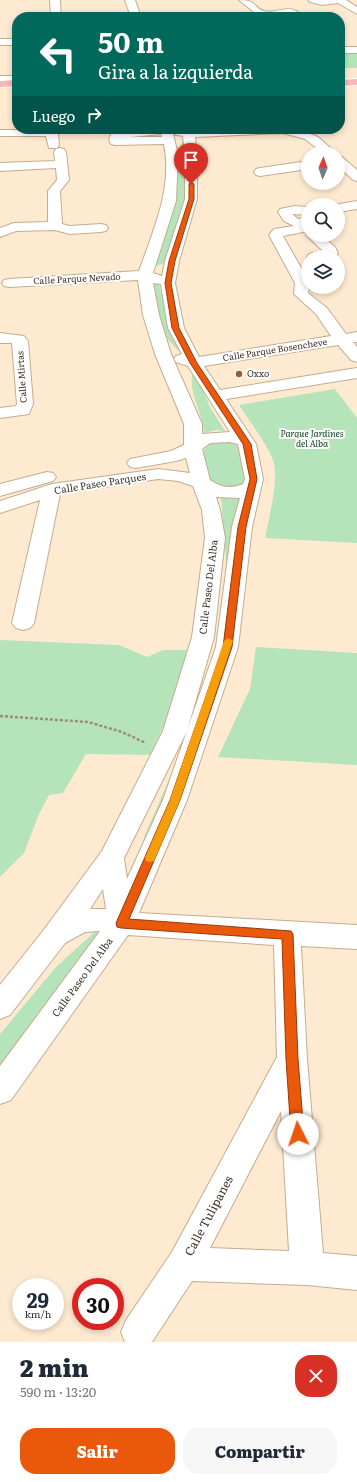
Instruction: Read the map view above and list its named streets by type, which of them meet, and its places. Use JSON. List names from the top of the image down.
{
  "streets": {
    "street": [
      "Calle Parque Nevado",
      "Calle Parque Bosencheve",
      "Calle Mirtas",
      "Calle Paseo Parques",
      "Calle Paseo Del Alba",
      "Calle Tulipanes"
    ]
  },
  "crossings": [
    ["Calle Parque Nevado", "Calle Paseo Del Alba"],
    ["Calle Parque Bosencheve", "Calle Paseo Del Alba"],
    ["Calle Paseo Parques", "Calle Paseo Del Alba"]
  ],
  "parks": ["Parque Jardines del Alba"],
  "places": ["Oxxo"],
  "north": "top",
  "page": {
    "turn": ["50 m", "Gira a la izquierda"],
    "then": "Luego",
    "speed": "29 km/h",
    "limit": "30",
    "heading": ["2 min", "590 m · 13:20"],
    "buttons": ["Salir", "Compartir"]
  }
}
